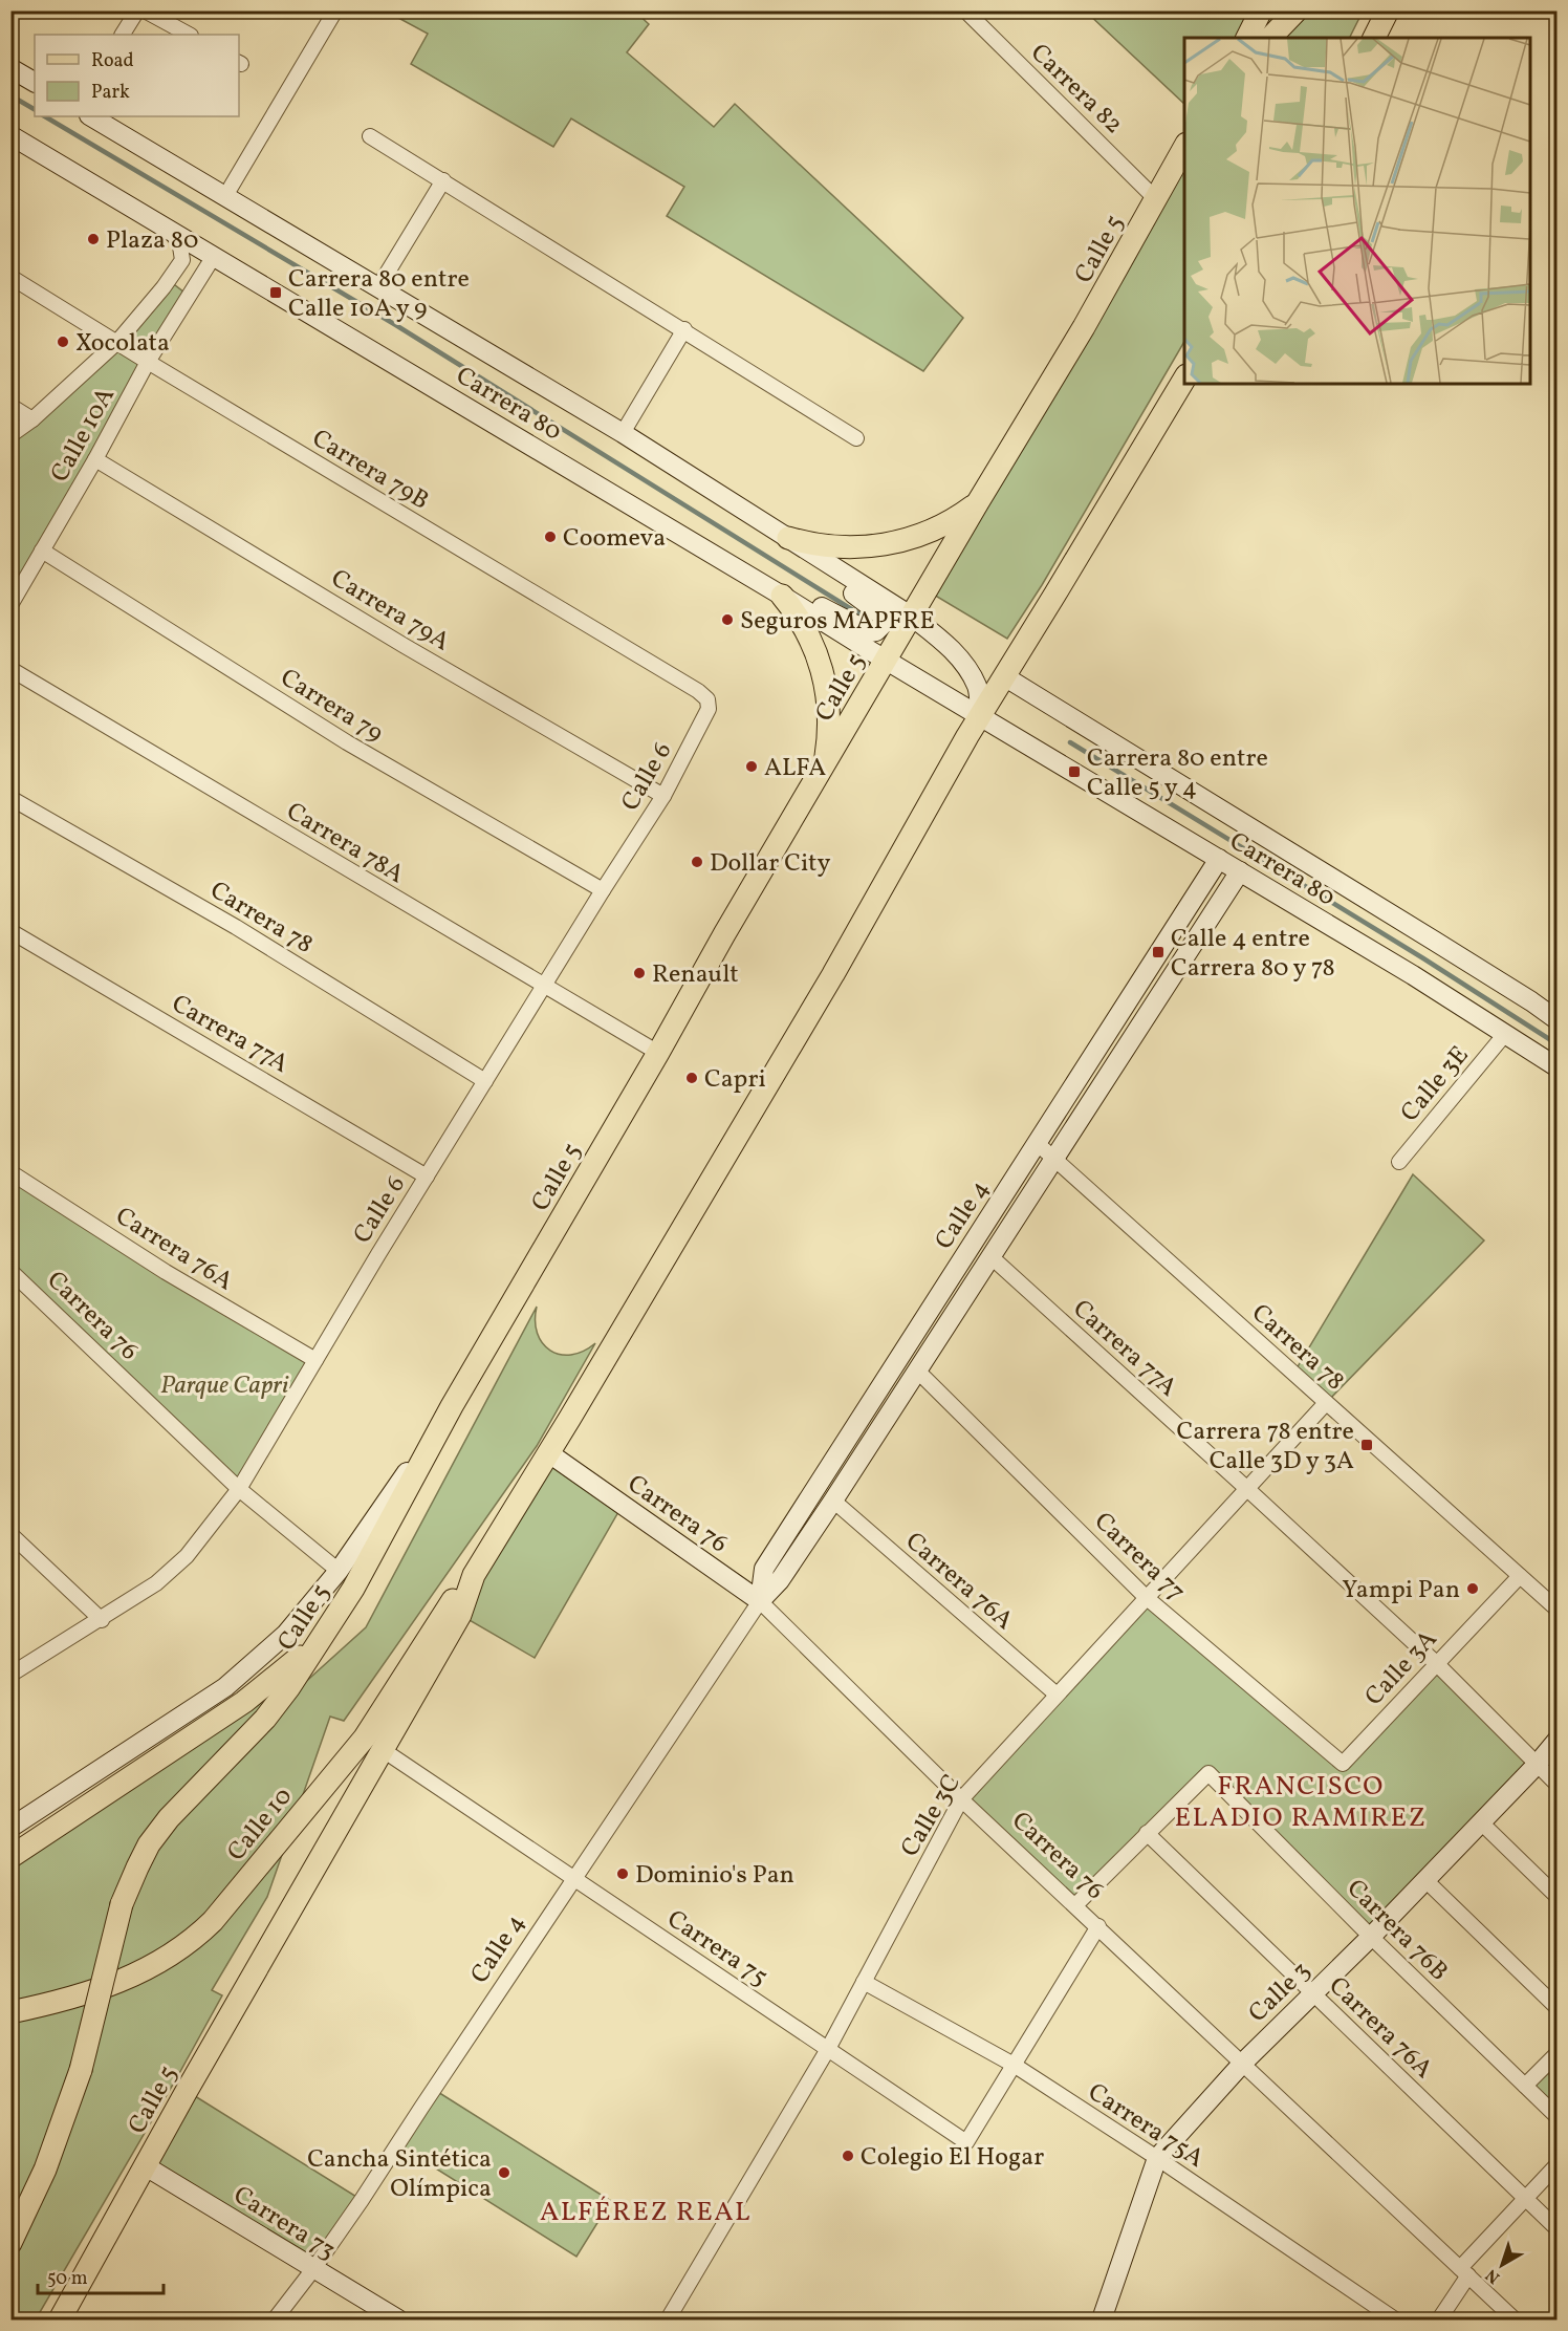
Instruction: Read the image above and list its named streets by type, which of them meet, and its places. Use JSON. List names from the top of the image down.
{
  "streets": {
    "main road": ["Calle 5", "Calle 10"],
    "street": [
      "Carrera 82",
      "Carrera 80",
      "Calle 10A",
      "Carrera 79B",
      "Carrera 79A",
      "Carrera 79",
      "Calle 6",
      "Carrera 78A",
      "Carrera 78",
      "Carrera 77A",
      "Calle 3E",
      "Calle 4",
      "Carrera 76A",
      "Carrera 76",
      "Carrera 77",
      "Calle 3A",
      "Calle 3C",
      "Carrera 76B",
      "Carrera 75",
      "Calle 3",
      "Carrera 75A",
      "Carrera 73"
    ]
  },
  "crossings": [
    ["Carrera 82", "Calle 5"],
    ["Calle 5", "Carrera 80"],
    ["Calle 5", "Carrera 78A"],
    ["Calle 5", "Carrera 76"],
    ["Calle 5", "Calle 10"],
    ["Calle 5", "Carrera 75"],
    ["Calle 5", "Carrera 73"],
    ["Carrera 80", "Calle 10A"],
    ["Carrera 80", "Calle 3E"],
    ["Carrera 80", "Calle 4"],
    ["Calle 10A", "Carrera 79B"],
    ["Calle 10A", "Carrera 79A"],
    ["Calle 10A", "Carrera 79"],
    ["Carrera 79B", "Calle 6"],
    ["Carrera 79A", "Calle 6"],
    ["Carrera 79", "Calle 6"],
    ["Calle 6", "Carrera 78A"],
    ["Calle 6", "Carrera 78"],
    ["Calle 6", "Carrera 77A"],
    ["Calle 6", "Carrera 76A"],
    ["Calle 6", "Carrera 76"],
    ["Carrera 78", "Calle 4"],
    ["Carrera 78", "Calle 3A"],
    ["Carrera 78", "Calle 3C"],
    ["Carrera 77A", "Calle 4"],
    ["Carrera 77A", "Calle 3A"],
    ["Carrera 77A", "Calle 3C"],
    ["Carrera 77A", "Calle 3"],
    ["Calle 4", "Carrera 76A"],
    ["Calle 4", "Carrera 76"],
    ["Calle 4", "Carrera 77"],
    ["Calle 4", "Carrera 75"],
    ["Calle 4", "Carrera 73"],
    ["Carrera 76A", "Calle 3C"],
    ["Carrera 76A", "Carrera 76B"],
    ["Carrera 76A", "Calle 3"],
    ["Carrera 76", "Calle 3C"],
    ["Carrera 76", "Calle 3"],
    ["Carrera 77", "Calle 3A"],
    ["Carrera 77", "Calle 3C"],
    ["Calle 3C", "Carrera 75"],
    ["Calle 3C", "Carrera 75A"],
    ["Carrera 76B", "Calle 3"],
    ["Carrera 75", "Carrera 75A"],
    ["Calle 3", "Carrera 75A"]
  ],
  "districts": ["FRANCISCO ELADIO RAMIREZ", "ALFÉREZ REAL"],
  "parks": ["Parque Capri"],
  "places": {
    "other": [
      "Plaza 80",
      "Xocolata",
      "Coomeva",
      "Seguros MAPFRE",
      "ALFA",
      "Dollar City",
      "Renault",
      "Capri",
      "Yampi Pan",
      "Dominio's Pan",
      "Colegio El Hogar",
      "Cancha Sintética Olímpica"
    ],
    "transit": [
      "Carrera 80 entre Calle 10A y 9",
      "Carrera 80 entre Calle 5 y 4",
      "Calle 4 entre Carrera 80 y 78",
      "Carrera 78 entre Calle 3D y 3A"
    ]
  },
  "legend": ["Road", "Park"],
  "scale_bar": "50 m",
  "north": "bottom left"
}
